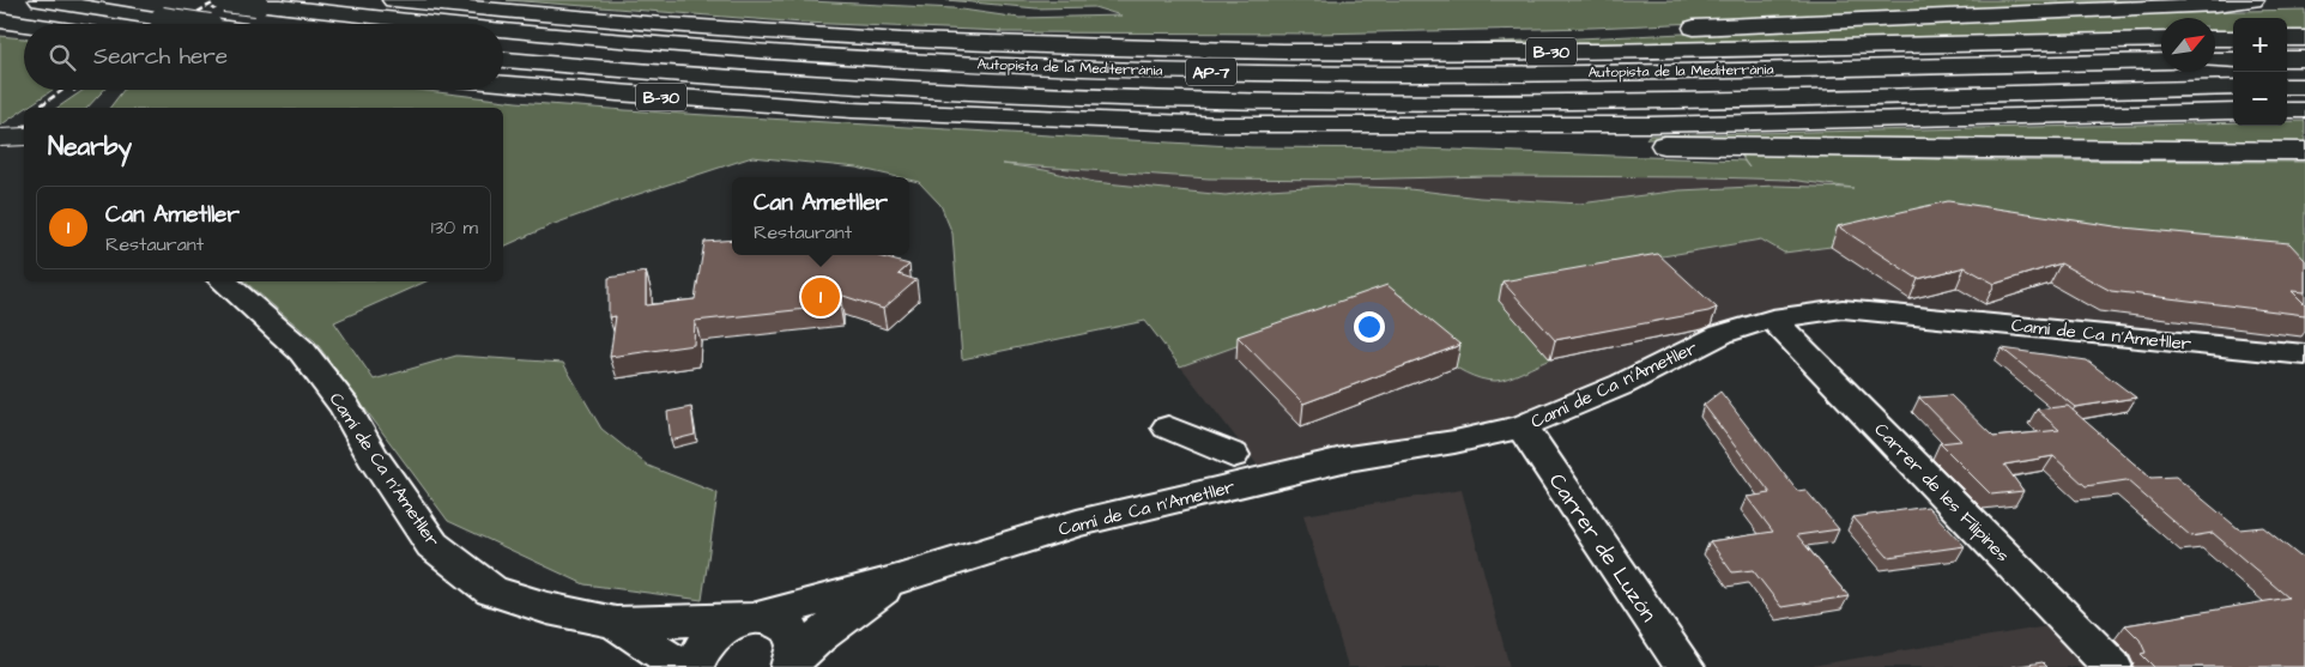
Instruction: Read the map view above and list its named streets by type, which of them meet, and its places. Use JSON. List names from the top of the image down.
{
  "streets": {
    "highway": ["B-30", "Autopista de la Mediterrània", "AP-7"],
    "street": ["Camí de Ca n'Ametller", "Carrer de les Filipines", "Carrer de Luzón"]
  },
  "crossings": [
    ["Camí de Ca n'Ametller", "Carrer de les Filipines"],
    ["Camí de Ca n'Ametller", "Carrer de Luzón"]
  ],
  "north": "top right",
  "page": {
    "map_buttons": ["+", "−"],
    "search": "Search here",
    "heading": "Nearby",
    "popup": ["Can Ametller", "Restaurant"],
    "list": [
      {
        "mark": "1",
        "name": "Can Ametller",
        "note": "Restaurant",
        "value": "130 m"
      }
    ],
    "pins": "1"
  }
}
